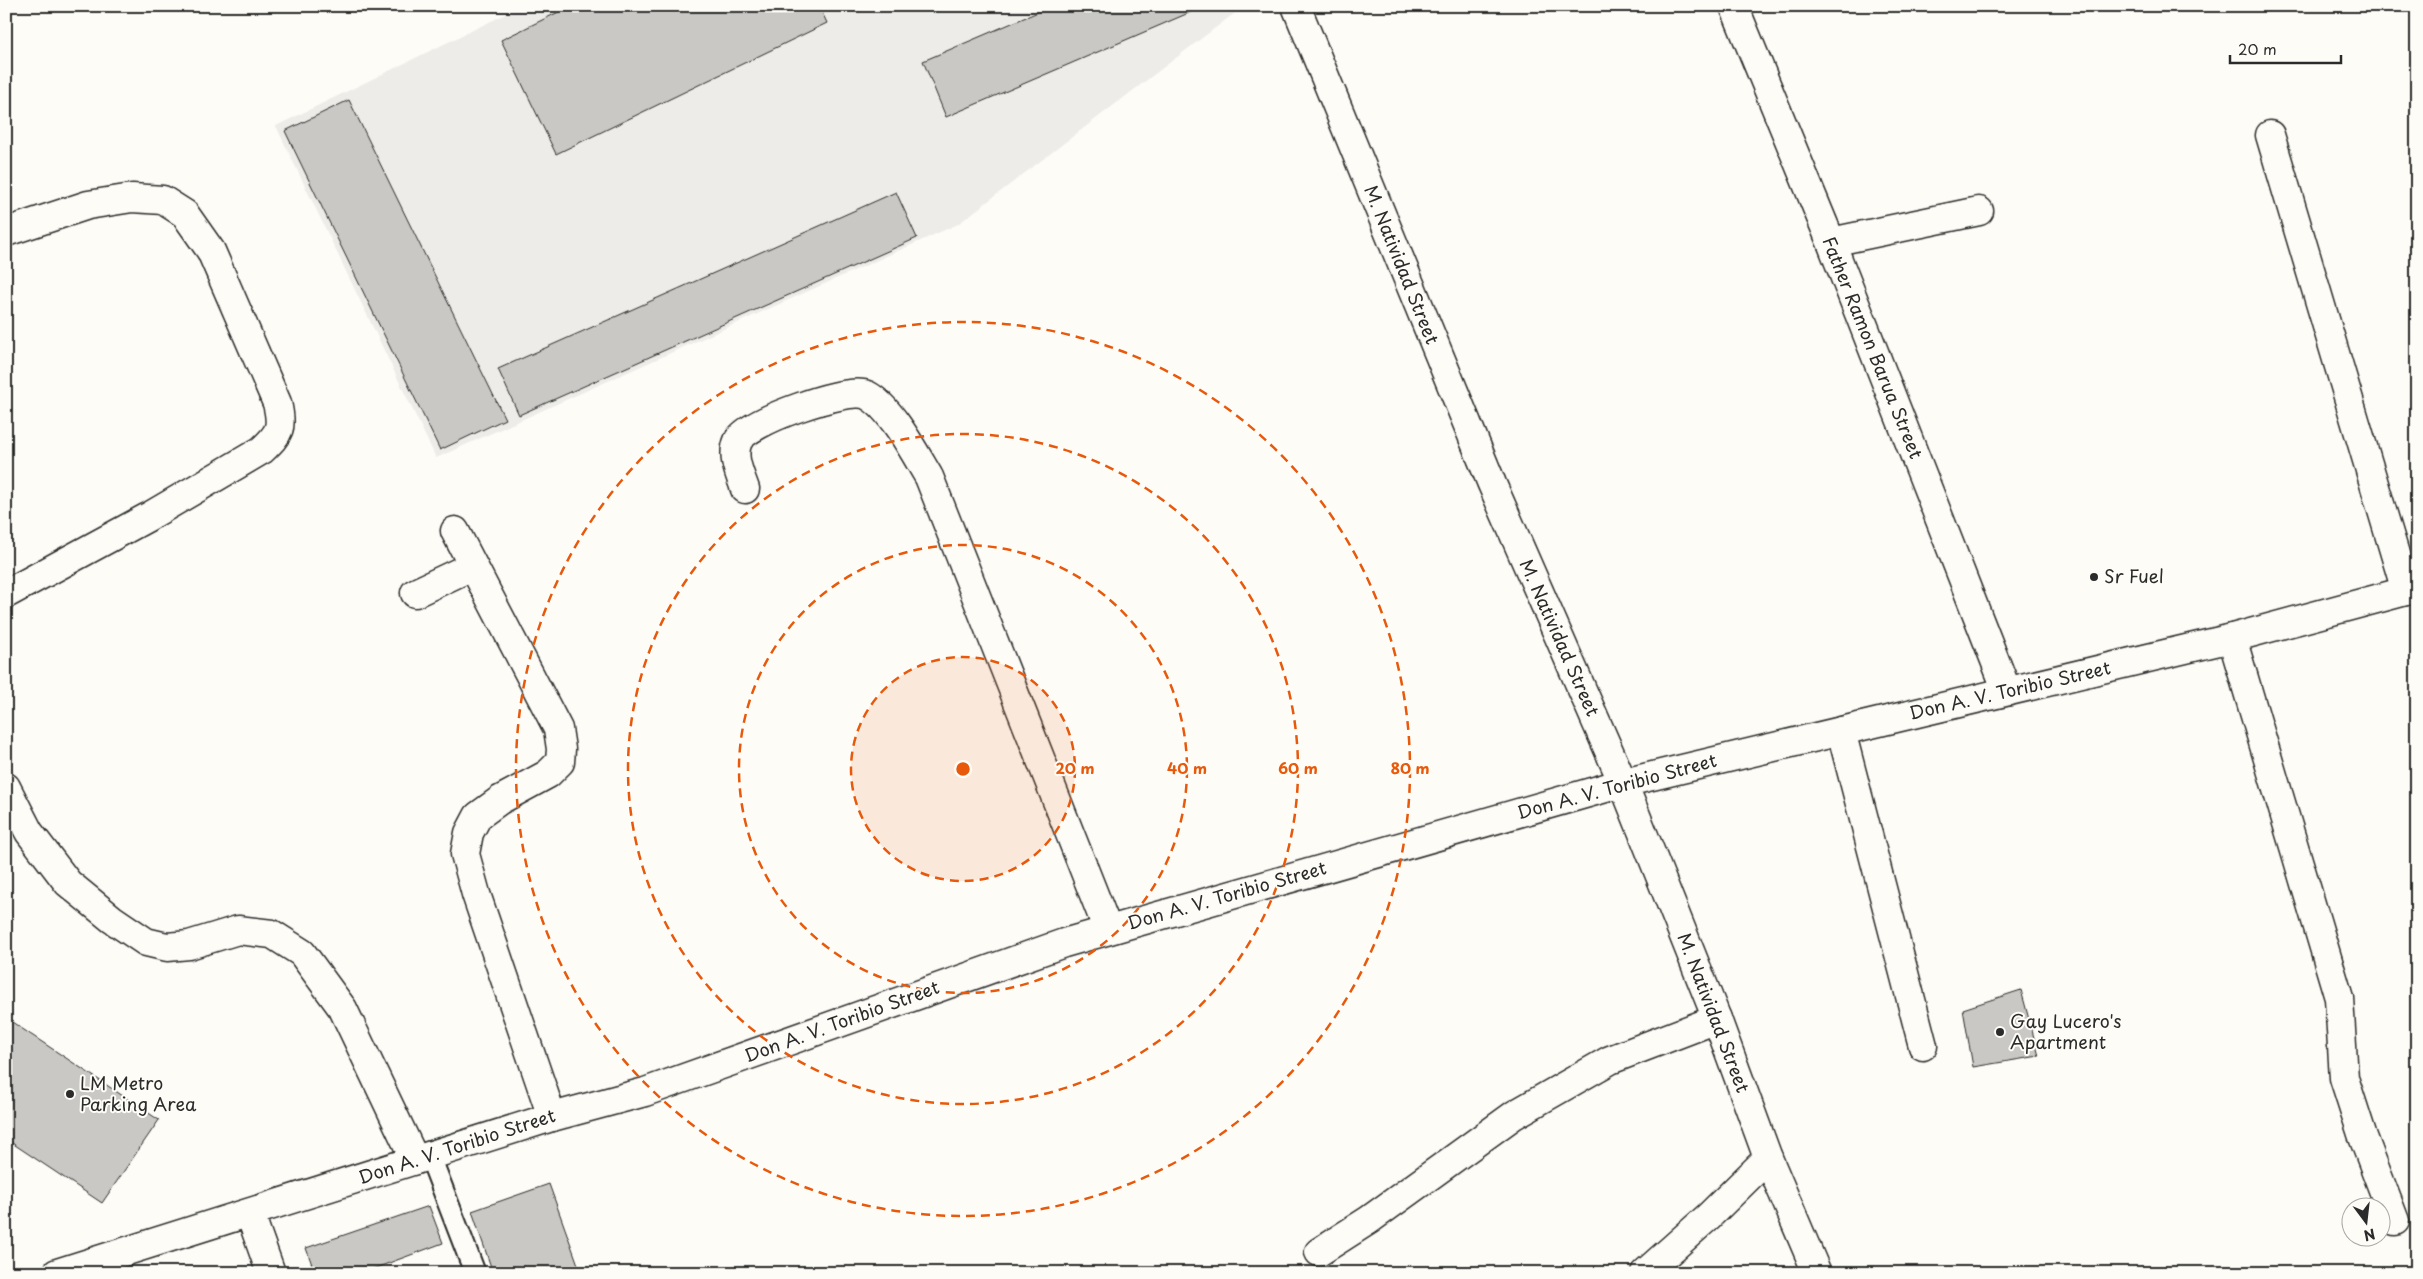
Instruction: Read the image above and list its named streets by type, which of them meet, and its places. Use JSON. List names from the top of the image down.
{
  "streets": {
    "street": ["M. Natividad Street", "Father Ramon Barua Street", "Don A. V. Toribio Street"]
  },
  "crossings": [
    ["M. Natividad Street", "Don A. V. Toribio Street"],
    ["Father Ramon Barua Street", "Don A. V. Toribio Street"]
  ],
  "places": ["Sr Fuel", "Gay Lucero's Apartment", "LM Metro Parking Area"],
  "scale_bar": "20 m",
  "north": "bottom",
  "rings": [
    "20 m",
    "40 m",
    "60 m",
    "80 m"
  ]
}
